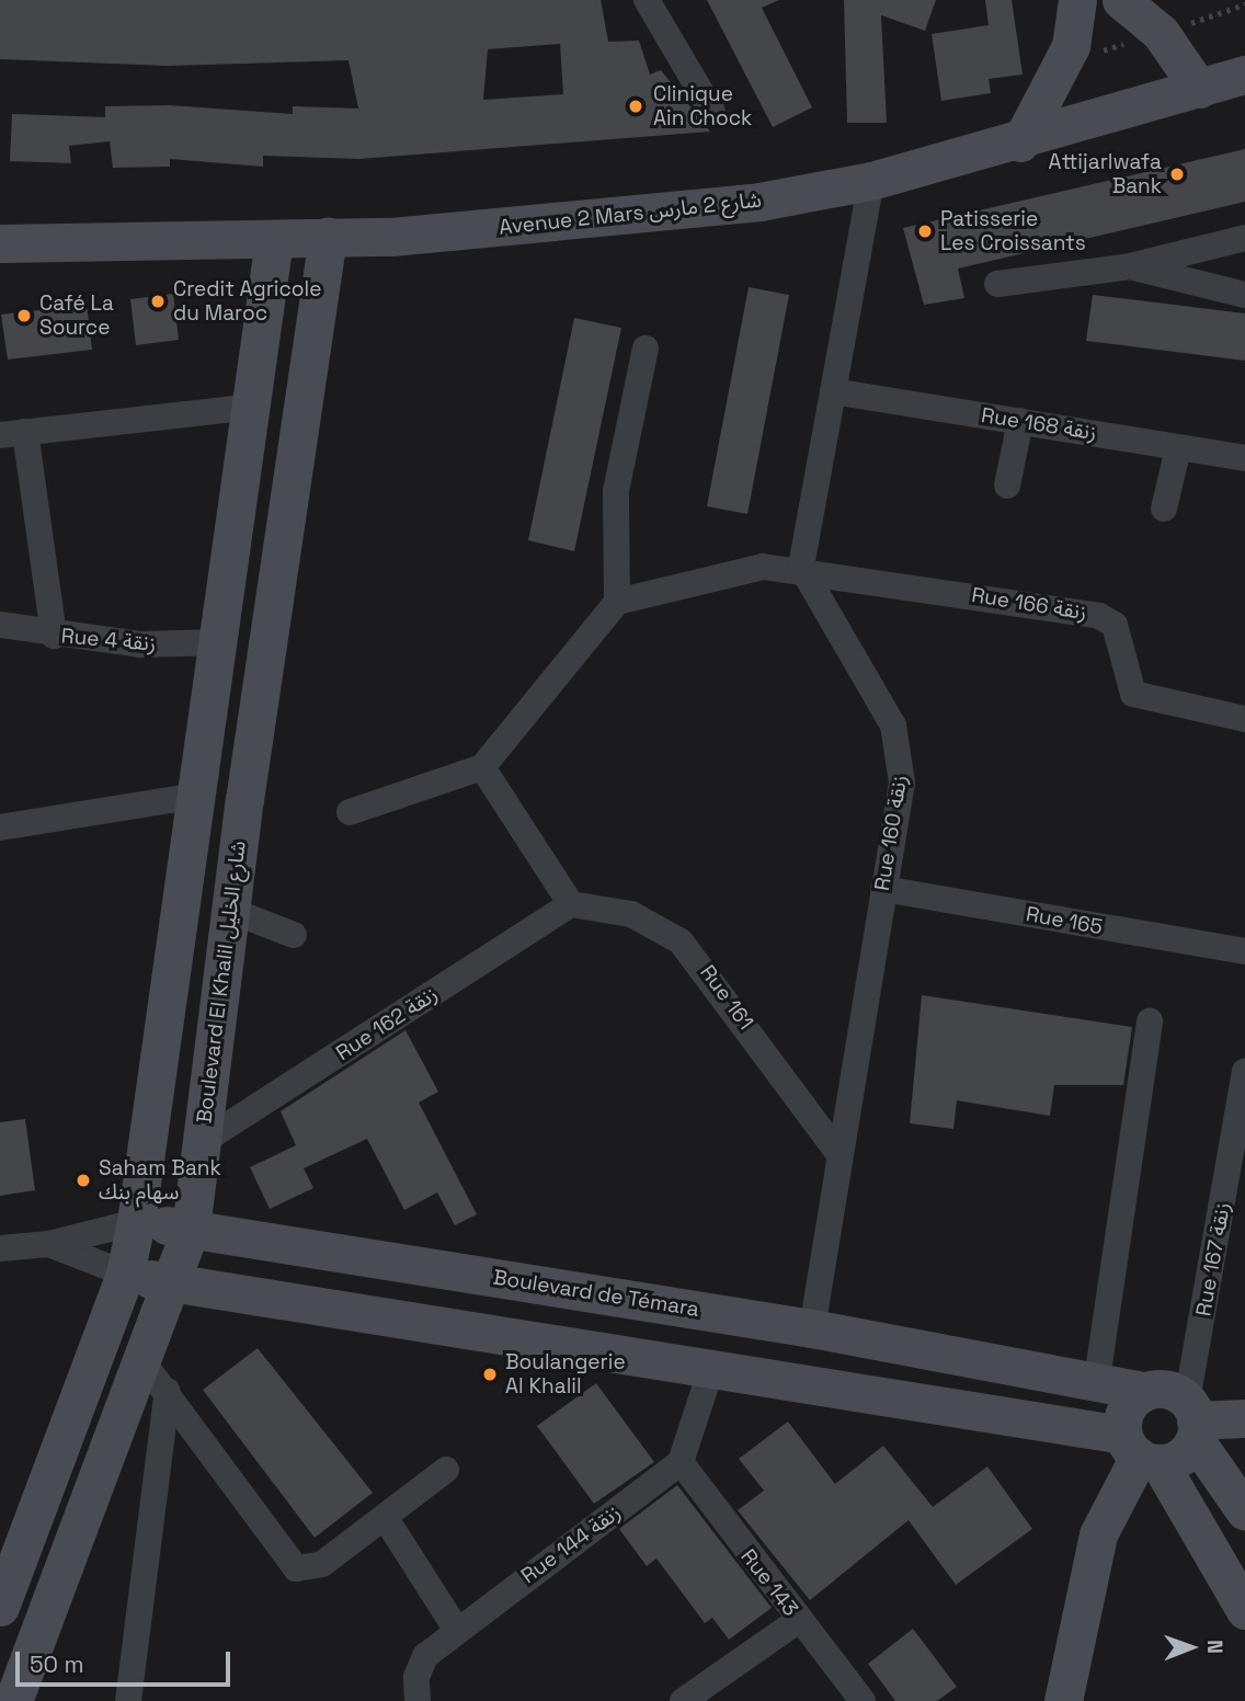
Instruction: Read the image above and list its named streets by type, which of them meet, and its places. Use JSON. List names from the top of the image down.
{
  "streets": {
    "street": [
      "Avenue 2 Mars شارع 2 مارس",
      "Rue 168 زنقة",
      "Rue 166 زنقة",
      "Rue 4 زنقة",
      "Rue 160 زنقة",
      "Rue 165",
      "Boulevard El Khalil شارع الخليل",
      "Rue 161",
      "Rue 162 زنقة",
      "Rue 167 زنقة",
      "Boulevard de Témara",
      "Rue 144 زنقة",
      "Rue 143"
    ]
  },
  "crossings": [
    ["Avenue 2 Mars شارع 2 مارس", "Boulevard El Khalil شارع الخليل"],
    ["Rue 166 زنقة", "Rue 160 زنقة"],
    ["Rue 160 زنقة", "Rue 165"],
    ["Rue 160 زنقة", "Rue 161"],
    ["Rue 160 زنقة", "Boulevard de Témara"],
    ["Boulevard El Khalil شارع الخليل", "Rue 162 زنقة"],
    ["Boulevard El Khalil شارع الخليل", "Boulevard de Témara"],
    ["Rue 161", "Rue 162 زنقة"],
    ["Rue 167 زنقة", "Boulevard de Témara"],
    ["Rue 144 زنقة", "Rue 143"]
  ],
  "places": [
    "Clinique Ain Chock",
    "Attijarlwafa Bank",
    "Patisserie Les Croissants",
    "Credit Agricole du Maroc",
    "Café La Source",
    "Saham Bank سهام بنك",
    "Boulangerie Al Khalil"
  ],
  "scale_bar": "50 m",
  "north": "right"
}
